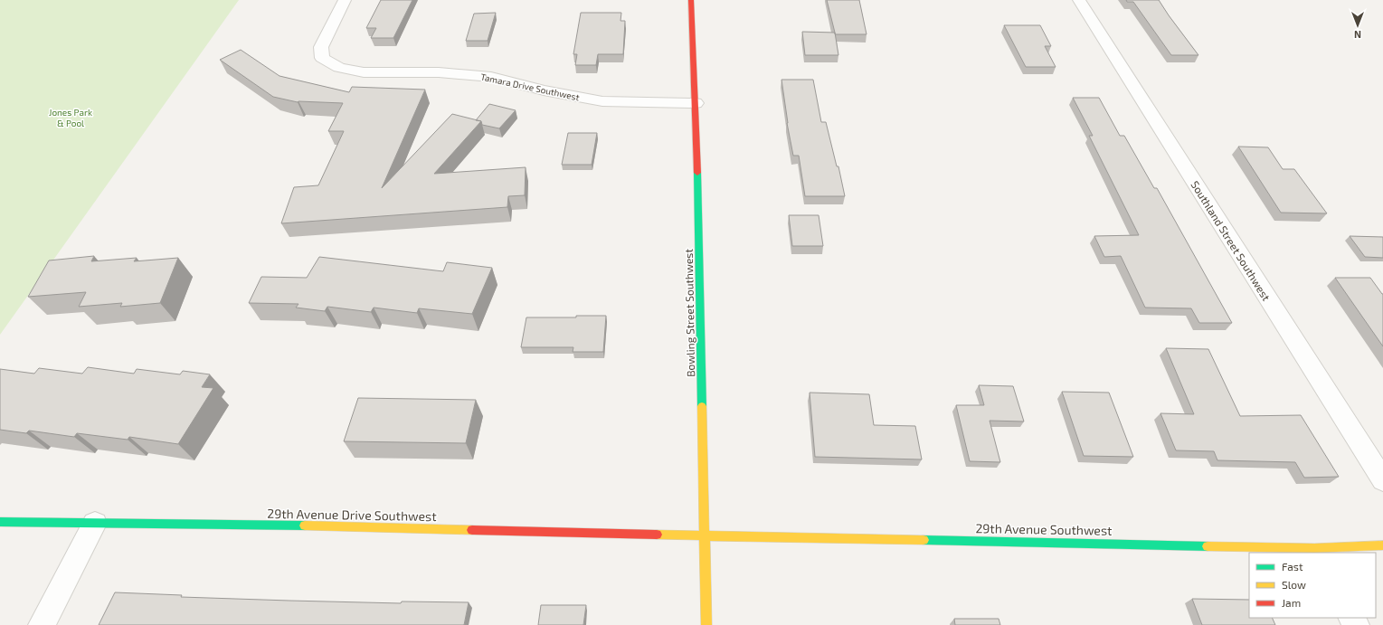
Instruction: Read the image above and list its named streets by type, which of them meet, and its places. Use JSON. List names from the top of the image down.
{
  "streets": {
    "street": [
      "Tamara Drive Southwest",
      "Southland Street Southwest",
      "Bowling Street Southwest",
      "29th Avenue Drive Southwest",
      "29th Avenue Southwest"
    ]
  },
  "crossings": [
    ["Tamara Drive Southwest", "Bowling Street Southwest"],
    ["Bowling Street Southwest", "29th Avenue Drive Southwest"],
    ["Bowling Street Southwest", "29th Avenue Southwest"],
    ["29th Avenue Drive Southwest", "29th Avenue Southwest"]
  ],
  "parks": ["Jones Park & Pool"],
  "legend": ["Fast", "Slow", "Jam"],
  "north": "bottom"
}
